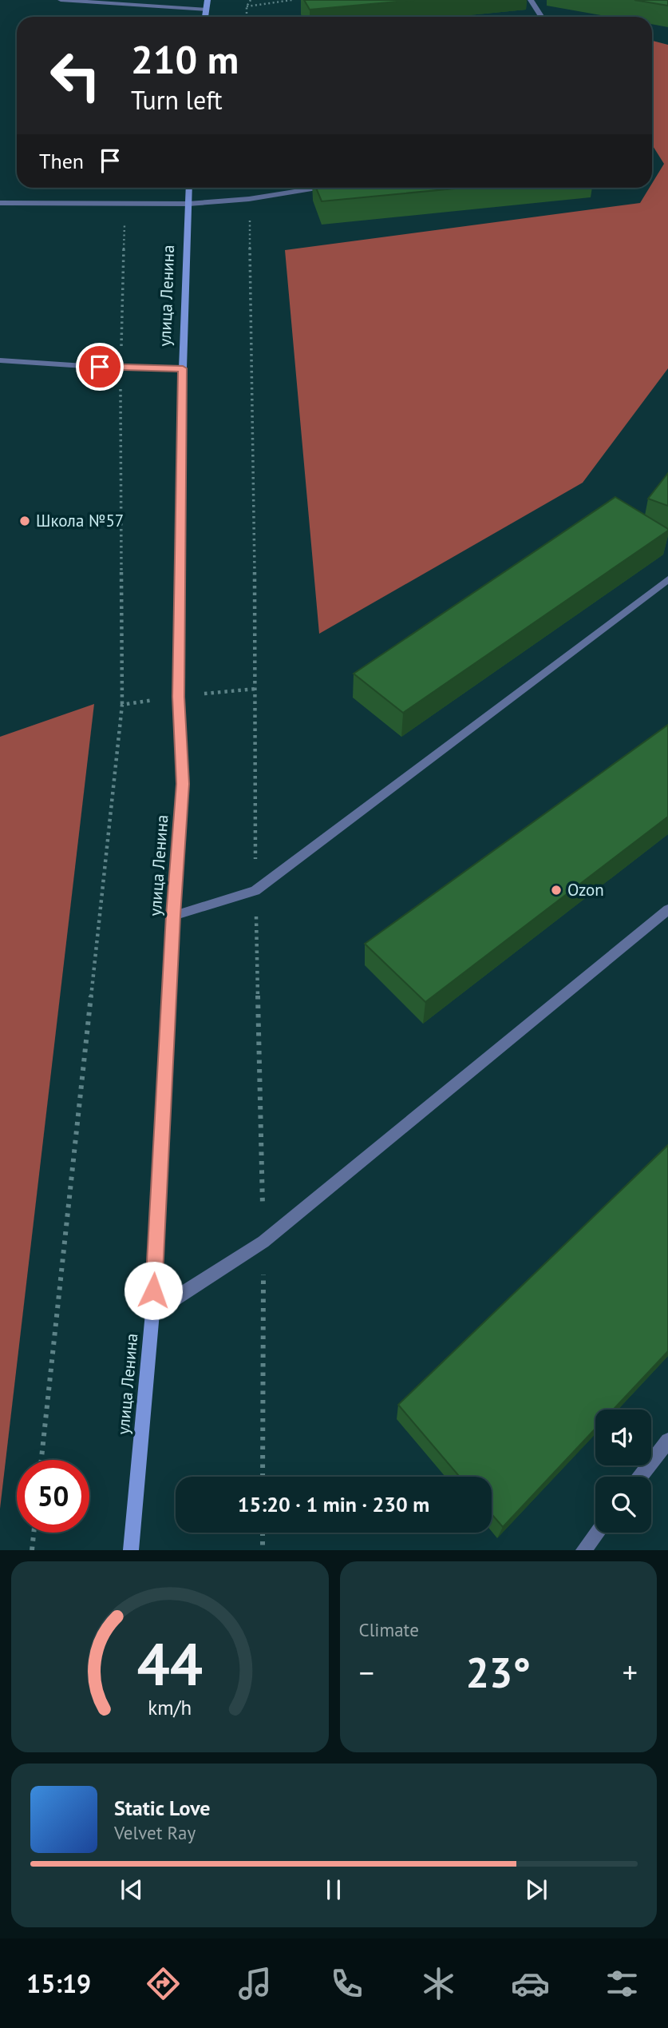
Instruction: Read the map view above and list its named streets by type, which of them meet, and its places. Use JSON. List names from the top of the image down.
{
  "streets": {
    "main road": ["улица Ленина"]
  },
  "places": ["Школа №57", "Ozon"],
  "page": {
    "turn": ["210 m", "Turn left"],
    "then": "Then",
    "limit": "50",
    "trip": "15:20 · 1 min · 230 m",
    "tile": "Climate",
    "heat": ["−", "23°", "+"],
    "song": ["Static Love", "Velvet Ray"],
    "tabs": "15:19",
    "gauge": ["44", "km/h"]
  }
}
